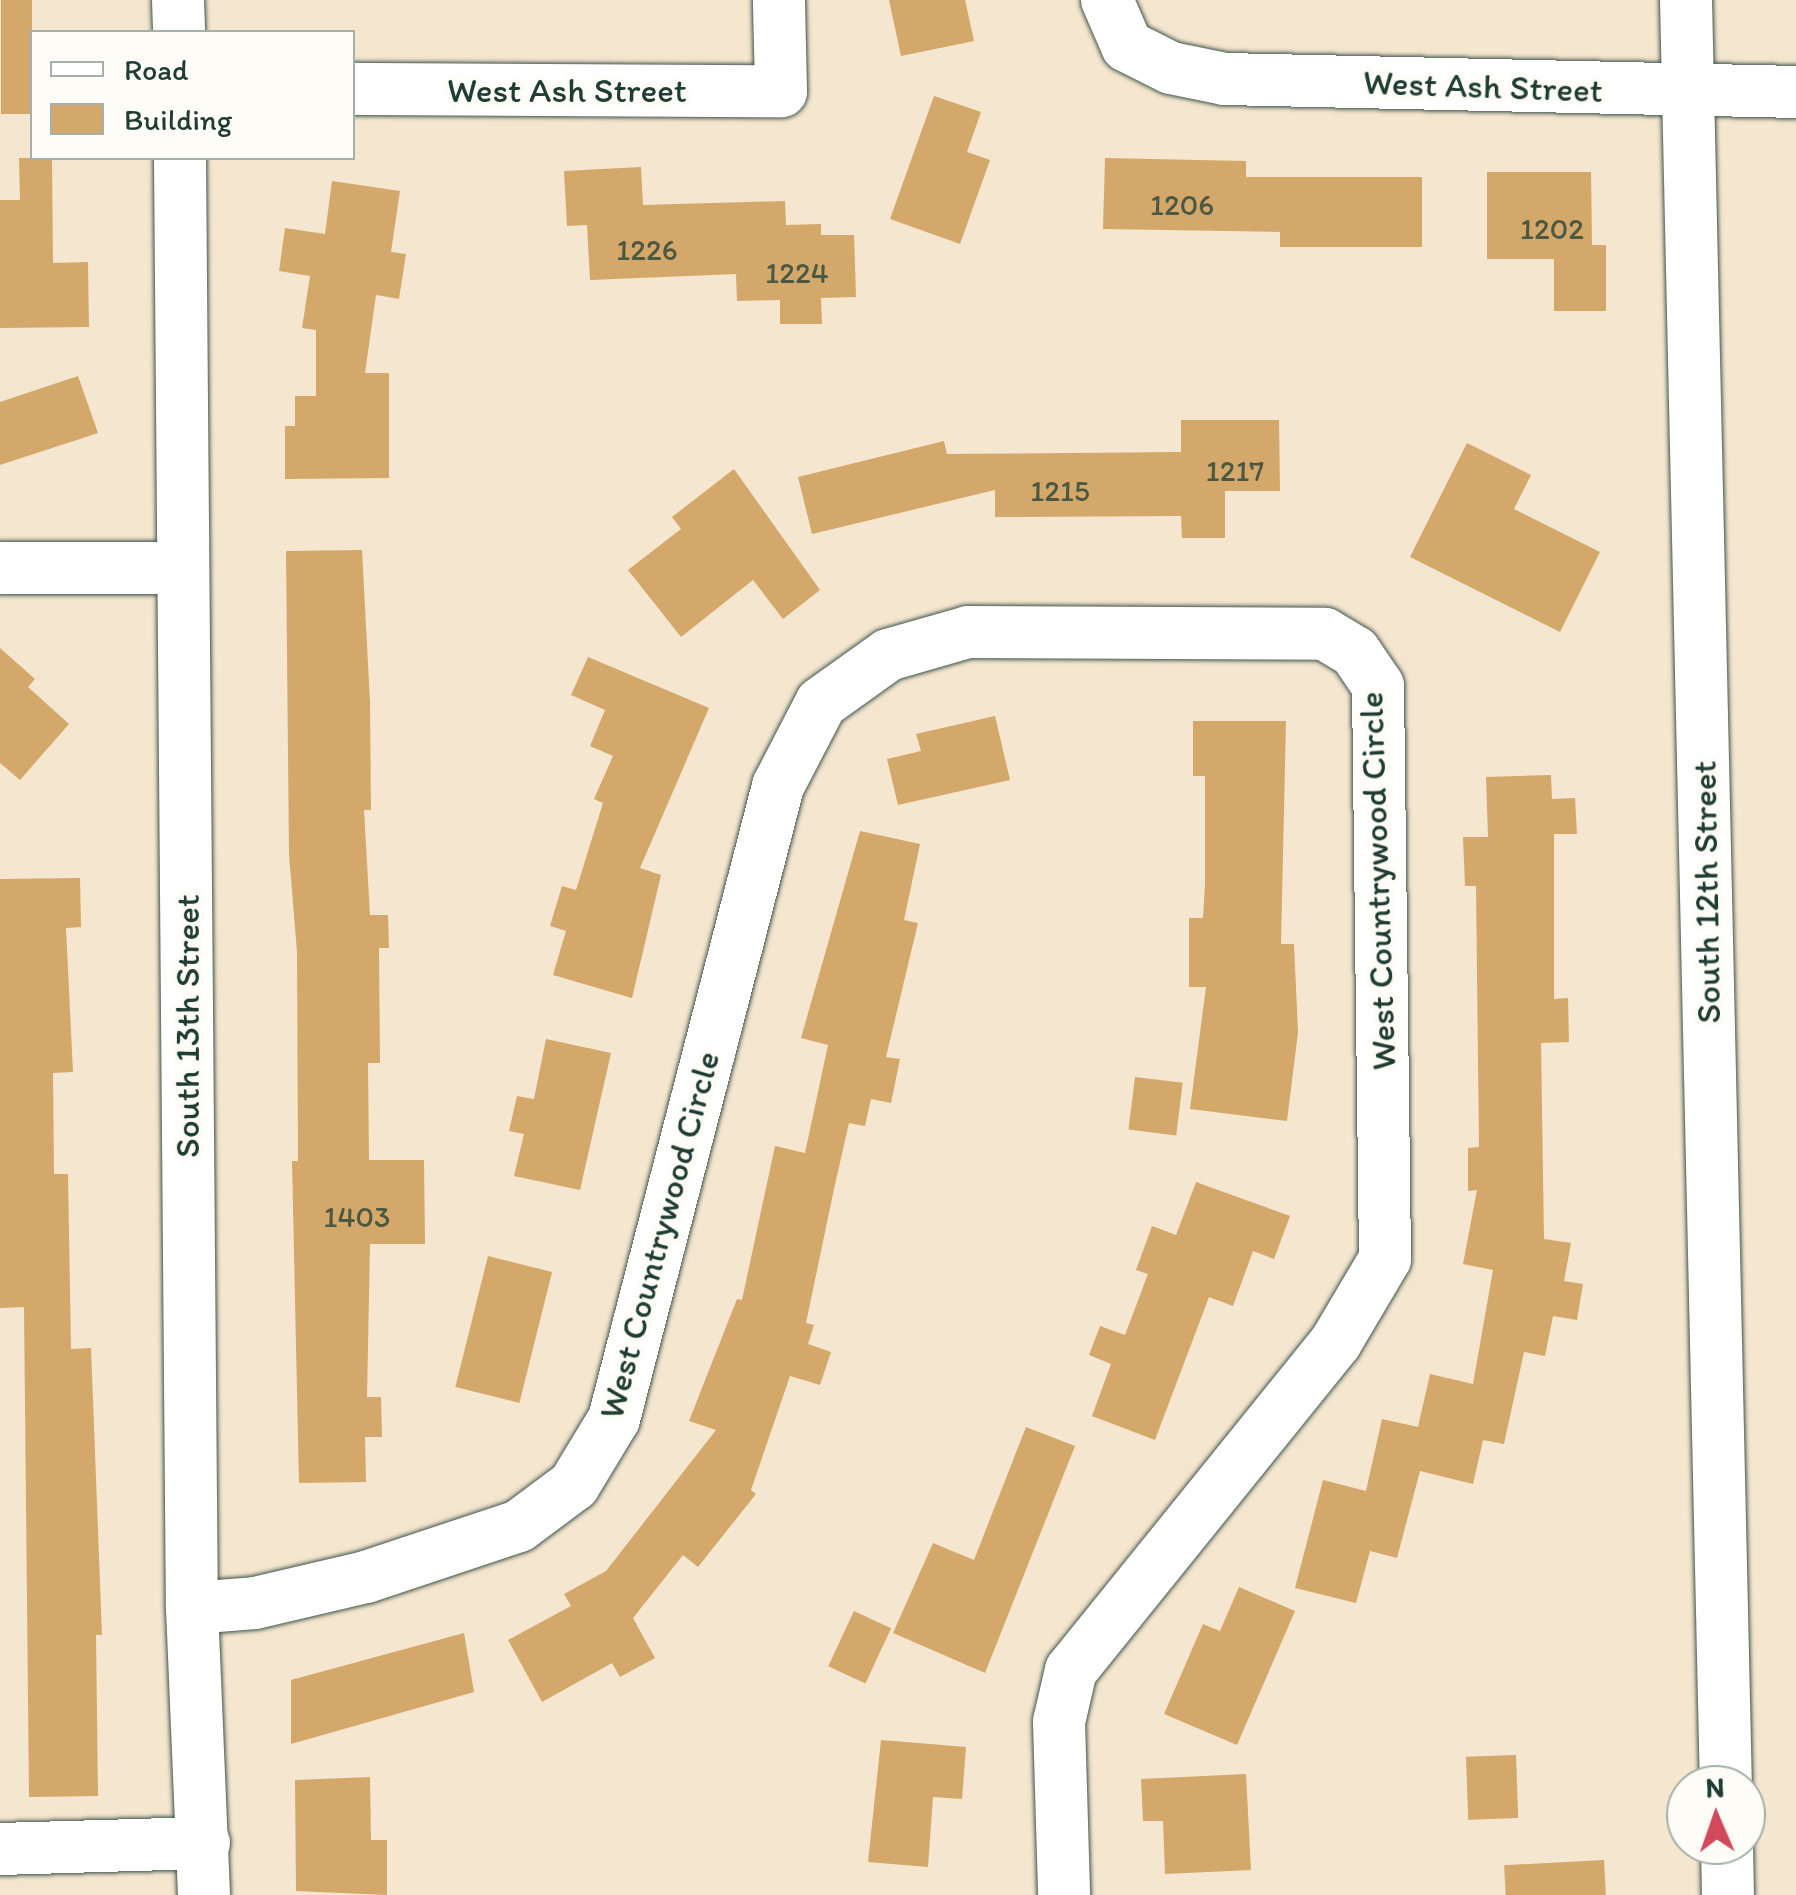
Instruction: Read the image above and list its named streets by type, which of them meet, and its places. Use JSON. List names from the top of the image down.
{
  "streets": {
    "street": [
      "West Ash Street",
      "West Countrywood Circle",
      "South 12th Street",
      "South 13th Street"
    ]
  },
  "crossings": [
    ["West Ash Street", "South 12th Street"],
    ["West Countrywood Circle", "South 13th Street"]
  ],
  "house_numbers": [
    "1206",
    "1202",
    "1226",
    "1224",
    "1217",
    "1215",
    "1403"
  ],
  "legend": ["Road", "Building"],
  "north": "top"
}
